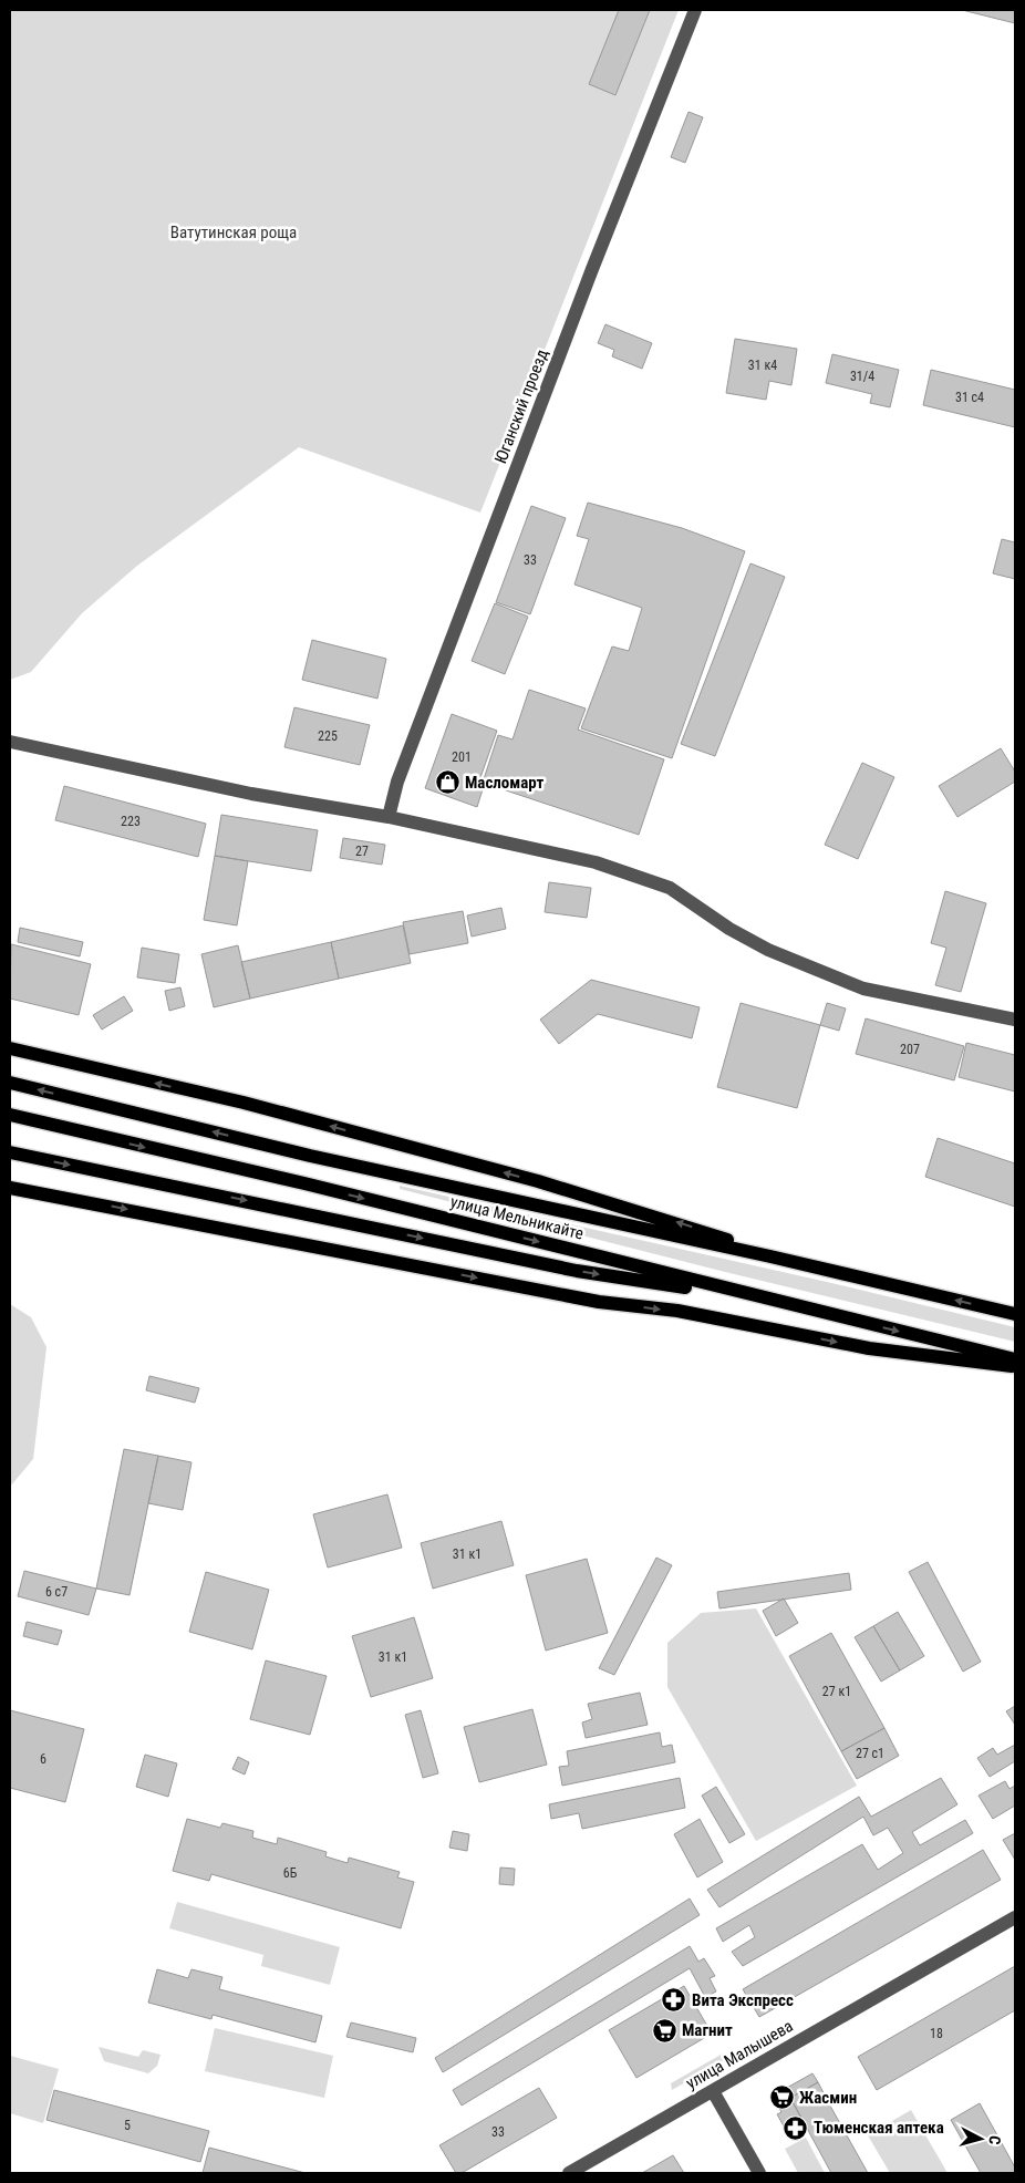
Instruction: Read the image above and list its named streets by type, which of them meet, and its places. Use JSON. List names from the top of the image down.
{
  "streets": {
    "main road": ["улица Мельникайте"],
    "street": ["Юганский проезд", "улица Малышева"]
  },
  "parks": ["Ватутинская роща"],
  "places": {
    "shop": ["Масломарт"],
    "pharmacy": ["Вита Экспресс", "Тюменская аптека"],
    "supermarket": ["Магнит", "Жасмин"]
  },
  "house_numbers": [
    "31 к4",
    "31/4",
    "31 с4",
    "33",
    "225",
    "201",
    "223",
    "27",
    "207",
    "31 к1",
    "6 с7",
    "31 к1",
    "27 к1",
    "27 с1",
    "6",
    "6Б",
    "18",
    "5",
    "33"
  ],
  "north": "right"
}
